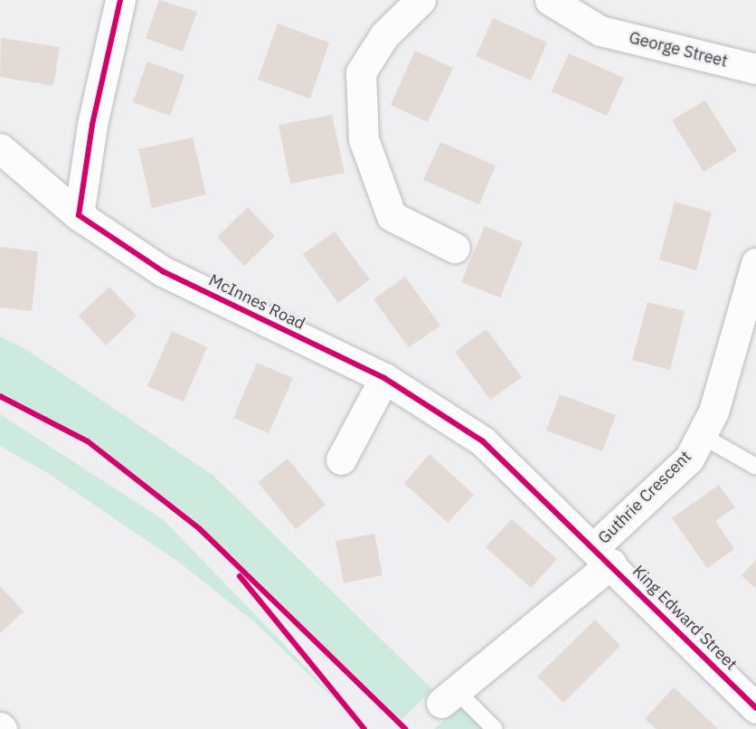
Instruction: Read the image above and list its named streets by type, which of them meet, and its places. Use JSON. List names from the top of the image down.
{
  "streets": {
    "street": [
      "George Street",
      "McInnes Road",
      "Guthrie Crescent",
      "King Edward Street"
    ]
  },
  "crossings": [
    ["McInnes Road", "Guthrie Crescent"],
    ["McInnes Road", "King Edward Street"],
    ["Guthrie Crescent", "King Edward Street"]
  ]
}
